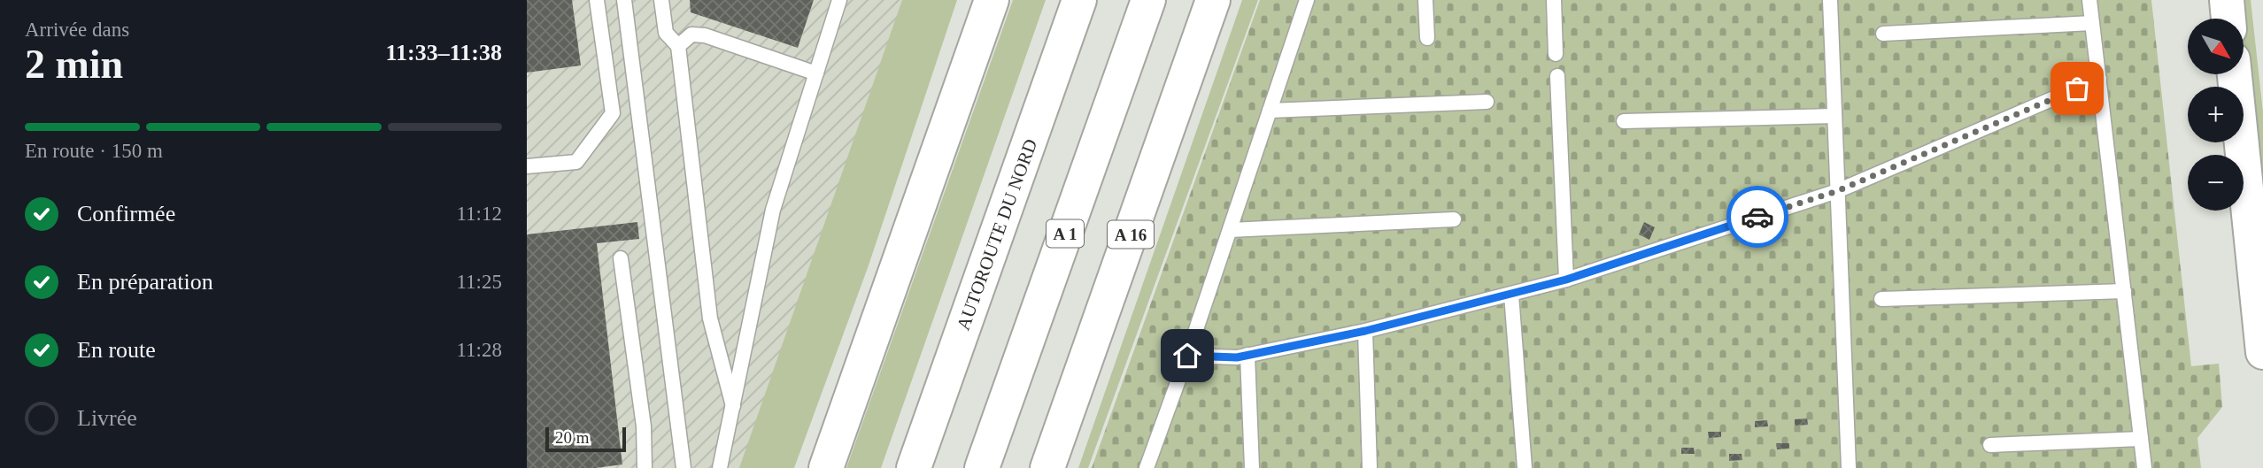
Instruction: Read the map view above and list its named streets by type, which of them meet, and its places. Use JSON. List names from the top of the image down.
{
  "streets": {
    "main road": ["A 1", "AUTOROUTE DU NORD", "A 16"]
  },
  "scale_bar": "20 m",
  "north": "bottom right",
  "page": {
    "heading": ["2 min", "Arrivée dans", "11:33–11:38"],
    "map_buttons": ["+", "−"],
    "bar": "En route · 150 m",
    "list": [
      ["Confirmée", "11:12"],
      ["En préparation", "11:25"],
      ["En route", "11:28"],
      "Livrée"
    ],
    "scale": "20 m"
  }
}
